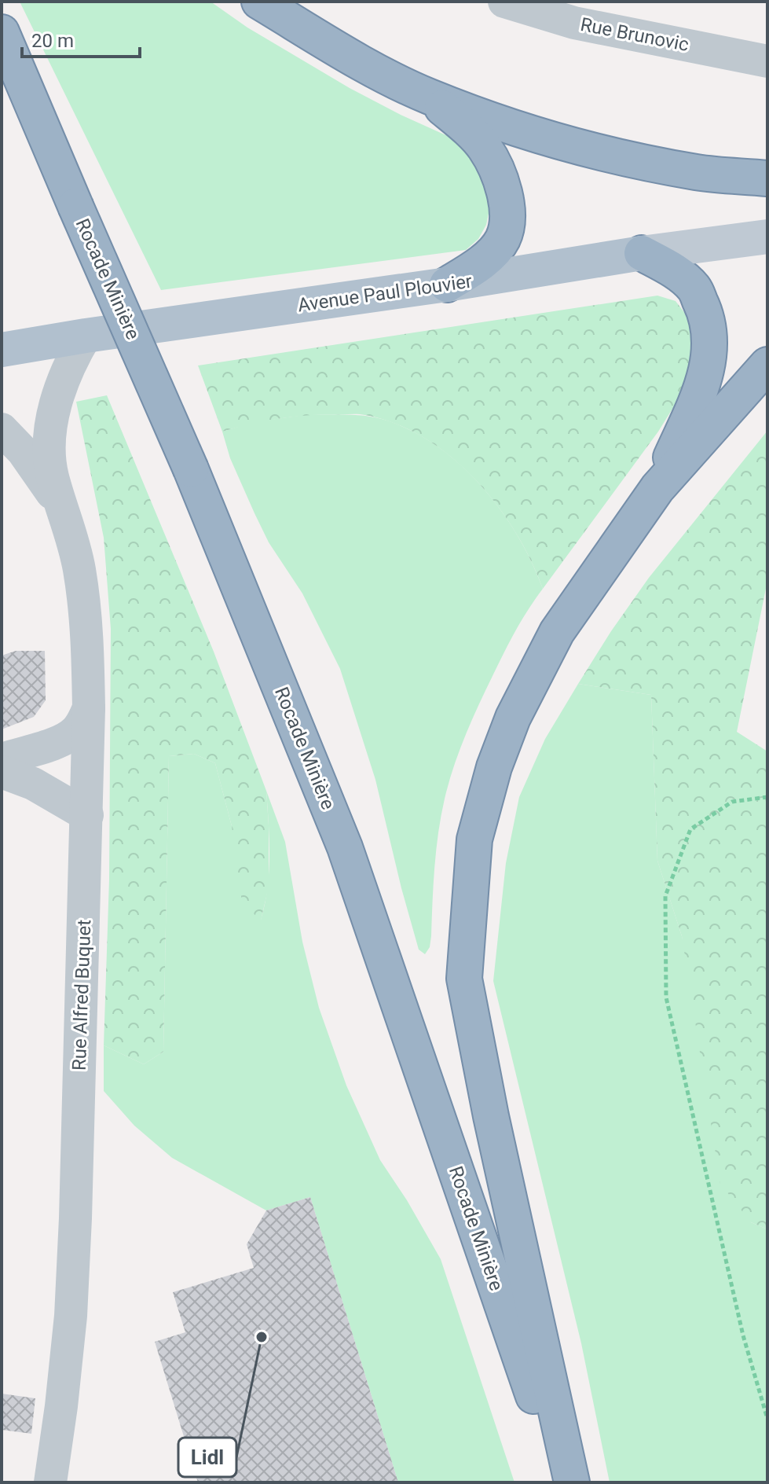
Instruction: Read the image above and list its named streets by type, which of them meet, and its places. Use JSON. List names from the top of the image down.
{
  "streets": {
    "highway": ["Rocade Minière"],
    "main road": ["Avenue Paul Plouvier"],
    "street": ["Rue Brunovic", "Rue Alfred Buquet"]
  },
  "crossings": [
    ["Avenue Paul Plouvier", "Rue Alfred Buquet"]
  ],
  "places": ["Lidl"],
  "scale_bar": "20 m"
}
